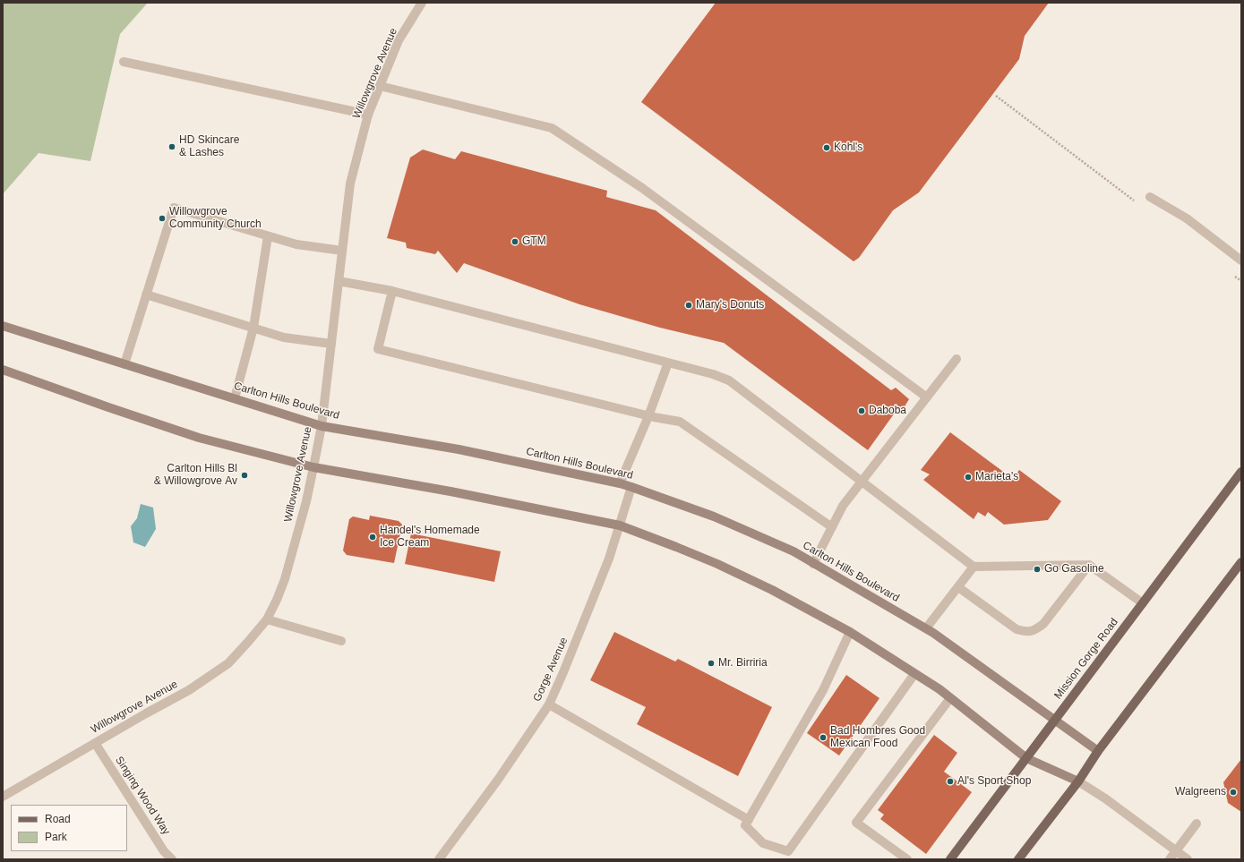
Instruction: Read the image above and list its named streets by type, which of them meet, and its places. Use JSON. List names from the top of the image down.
{
  "streets": {
    "main road": ["Carlton Hills Boulevard", "Mission Gorge Road"],
    "street": ["Willowgrove Avenue", "Gorge Avenue", "Singing Wood Way"]
  },
  "crossings": [
    ["Willowgrove Avenue", "Carlton Hills Boulevard"],
    ["Willowgrove Avenue", "Singing Wood Way"],
    ["Carlton Hills Boulevard", "Mission Gorge Road"],
    ["Carlton Hills Boulevard", "Gorge Avenue"]
  ],
  "places": [
    "HD Skincare & Lashes",
    "Kohl's",
    "Willowgrove Community Church",
    "GTM",
    "Mary's Donuts",
    "Daboba",
    "Carlton Hills Bl & Willowgrove Av",
    "Marieta's",
    "Handel's Homemade Ice Cream",
    "Go Gasoline",
    "Mr. Birriria",
    "Bad Hombres Good Mexican Food",
    "Al's Sport Shop",
    "Walgreens"
  ],
  "legend": ["Road", "Park"]
}
